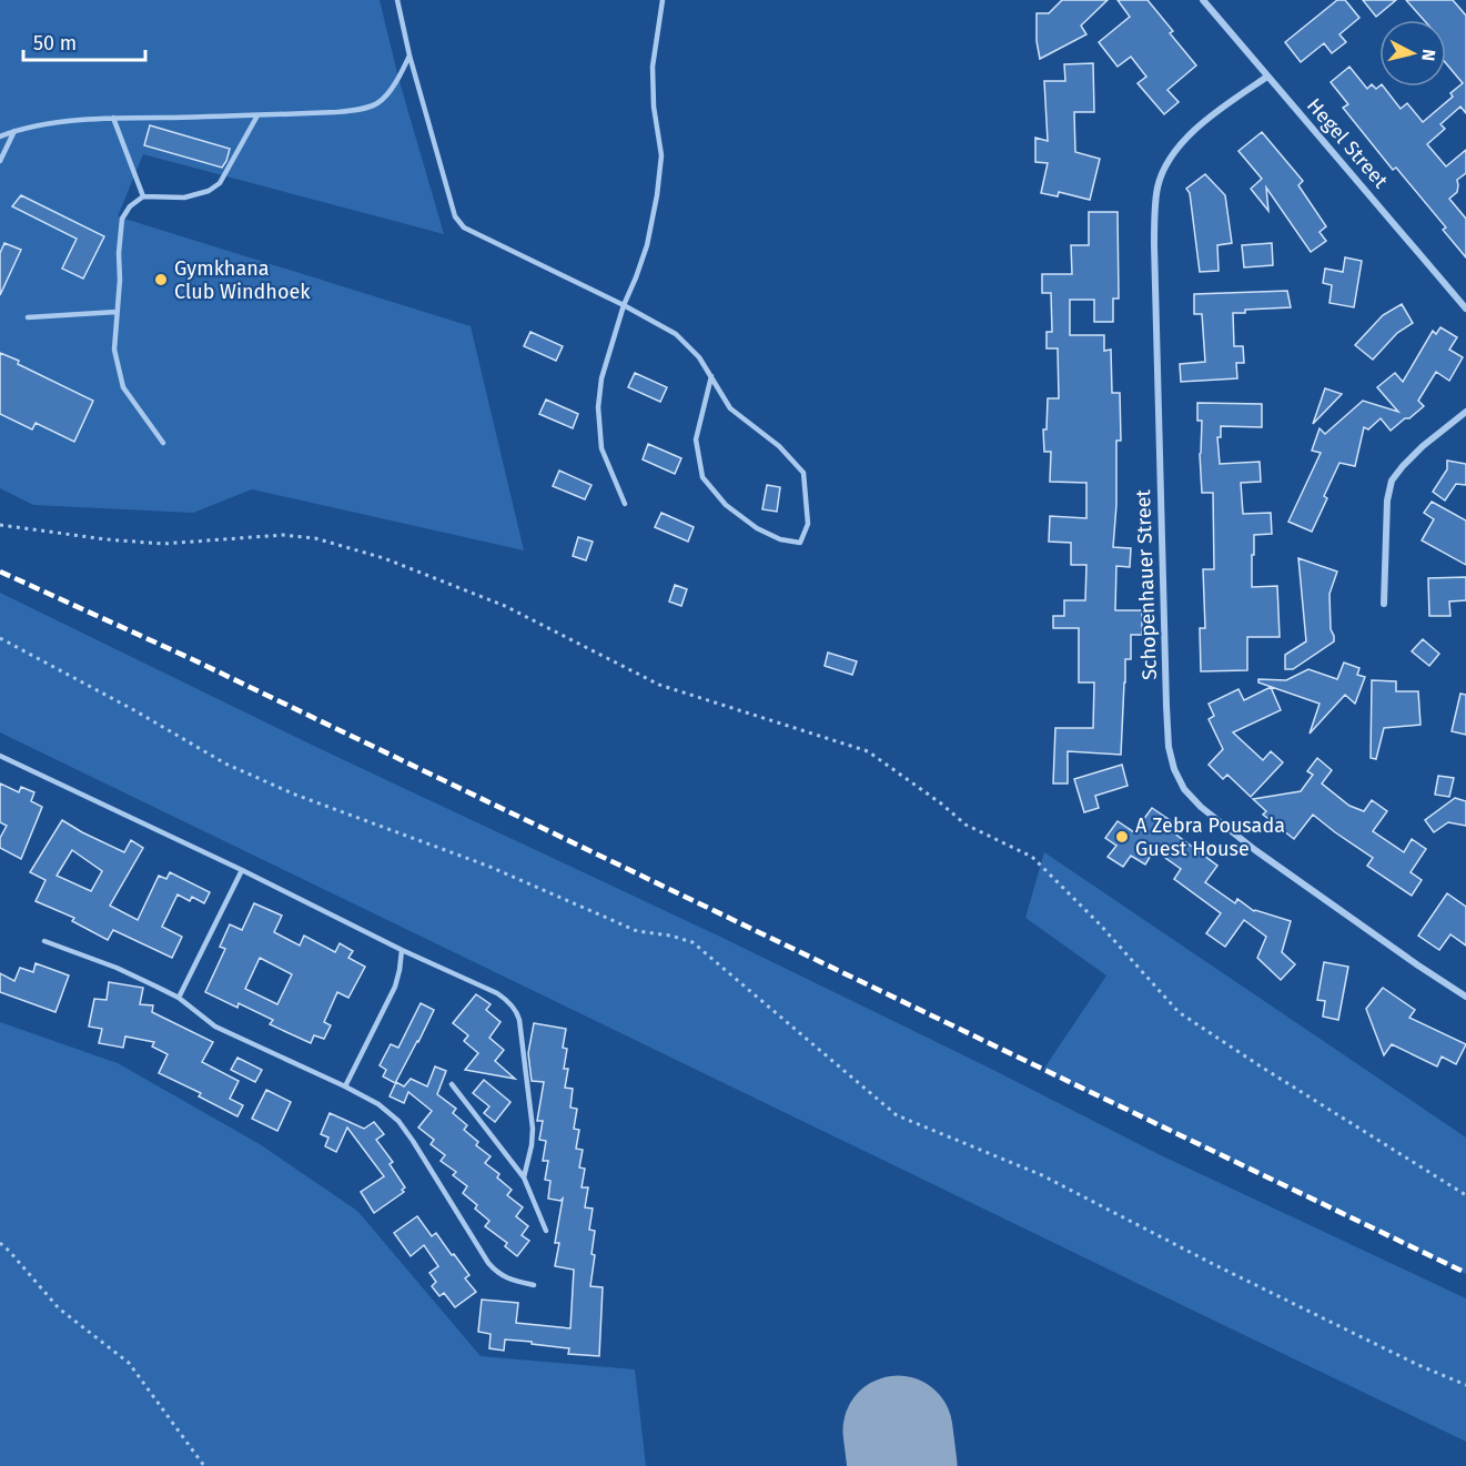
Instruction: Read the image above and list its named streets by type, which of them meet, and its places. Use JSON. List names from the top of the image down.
{
  "streets": {
    "street": ["Hegel Street", "Schopenhauer Street"]
  },
  "crossings": [
    ["Hegel Street", "Schopenhauer Street"]
  ],
  "places": ["Gymkhana Club Windhoek", "A Zebra Pousada Guest House"],
  "scale_bar": "50 m",
  "north": "right"
}
